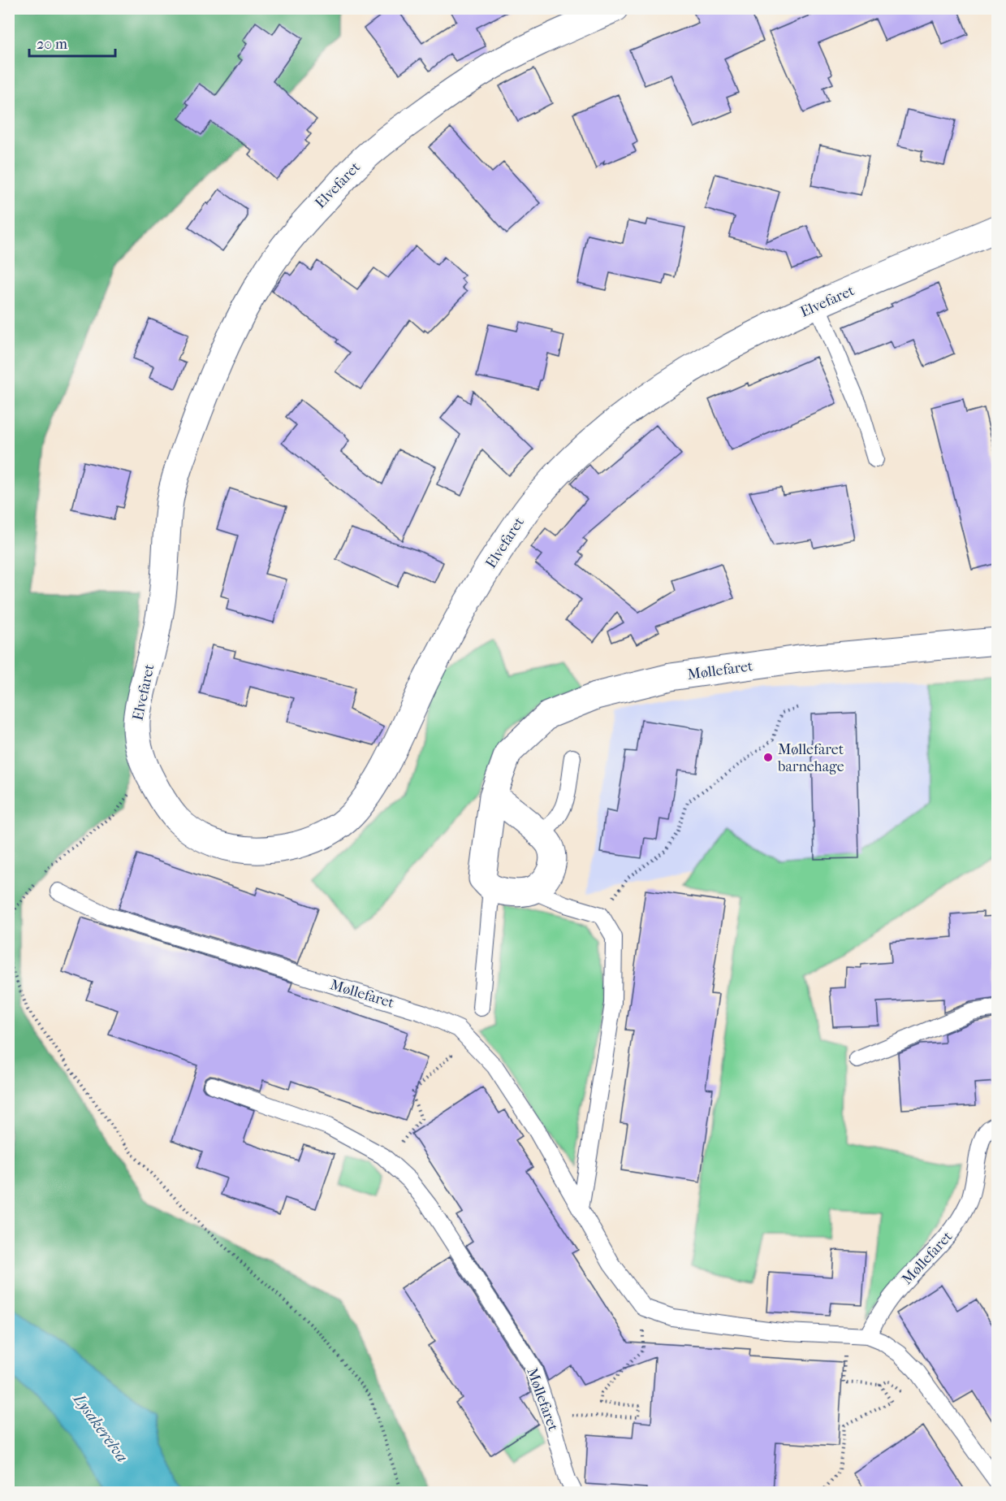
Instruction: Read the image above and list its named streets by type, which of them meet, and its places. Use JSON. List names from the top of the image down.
{
  "streets": {
    "street": ["Elvefaret", "Møllefaret"]
  },
  "water": ["Lysakerelva"],
  "places": ["Møllefaret barnehage"],
  "scale_bar": "20 m"
}
